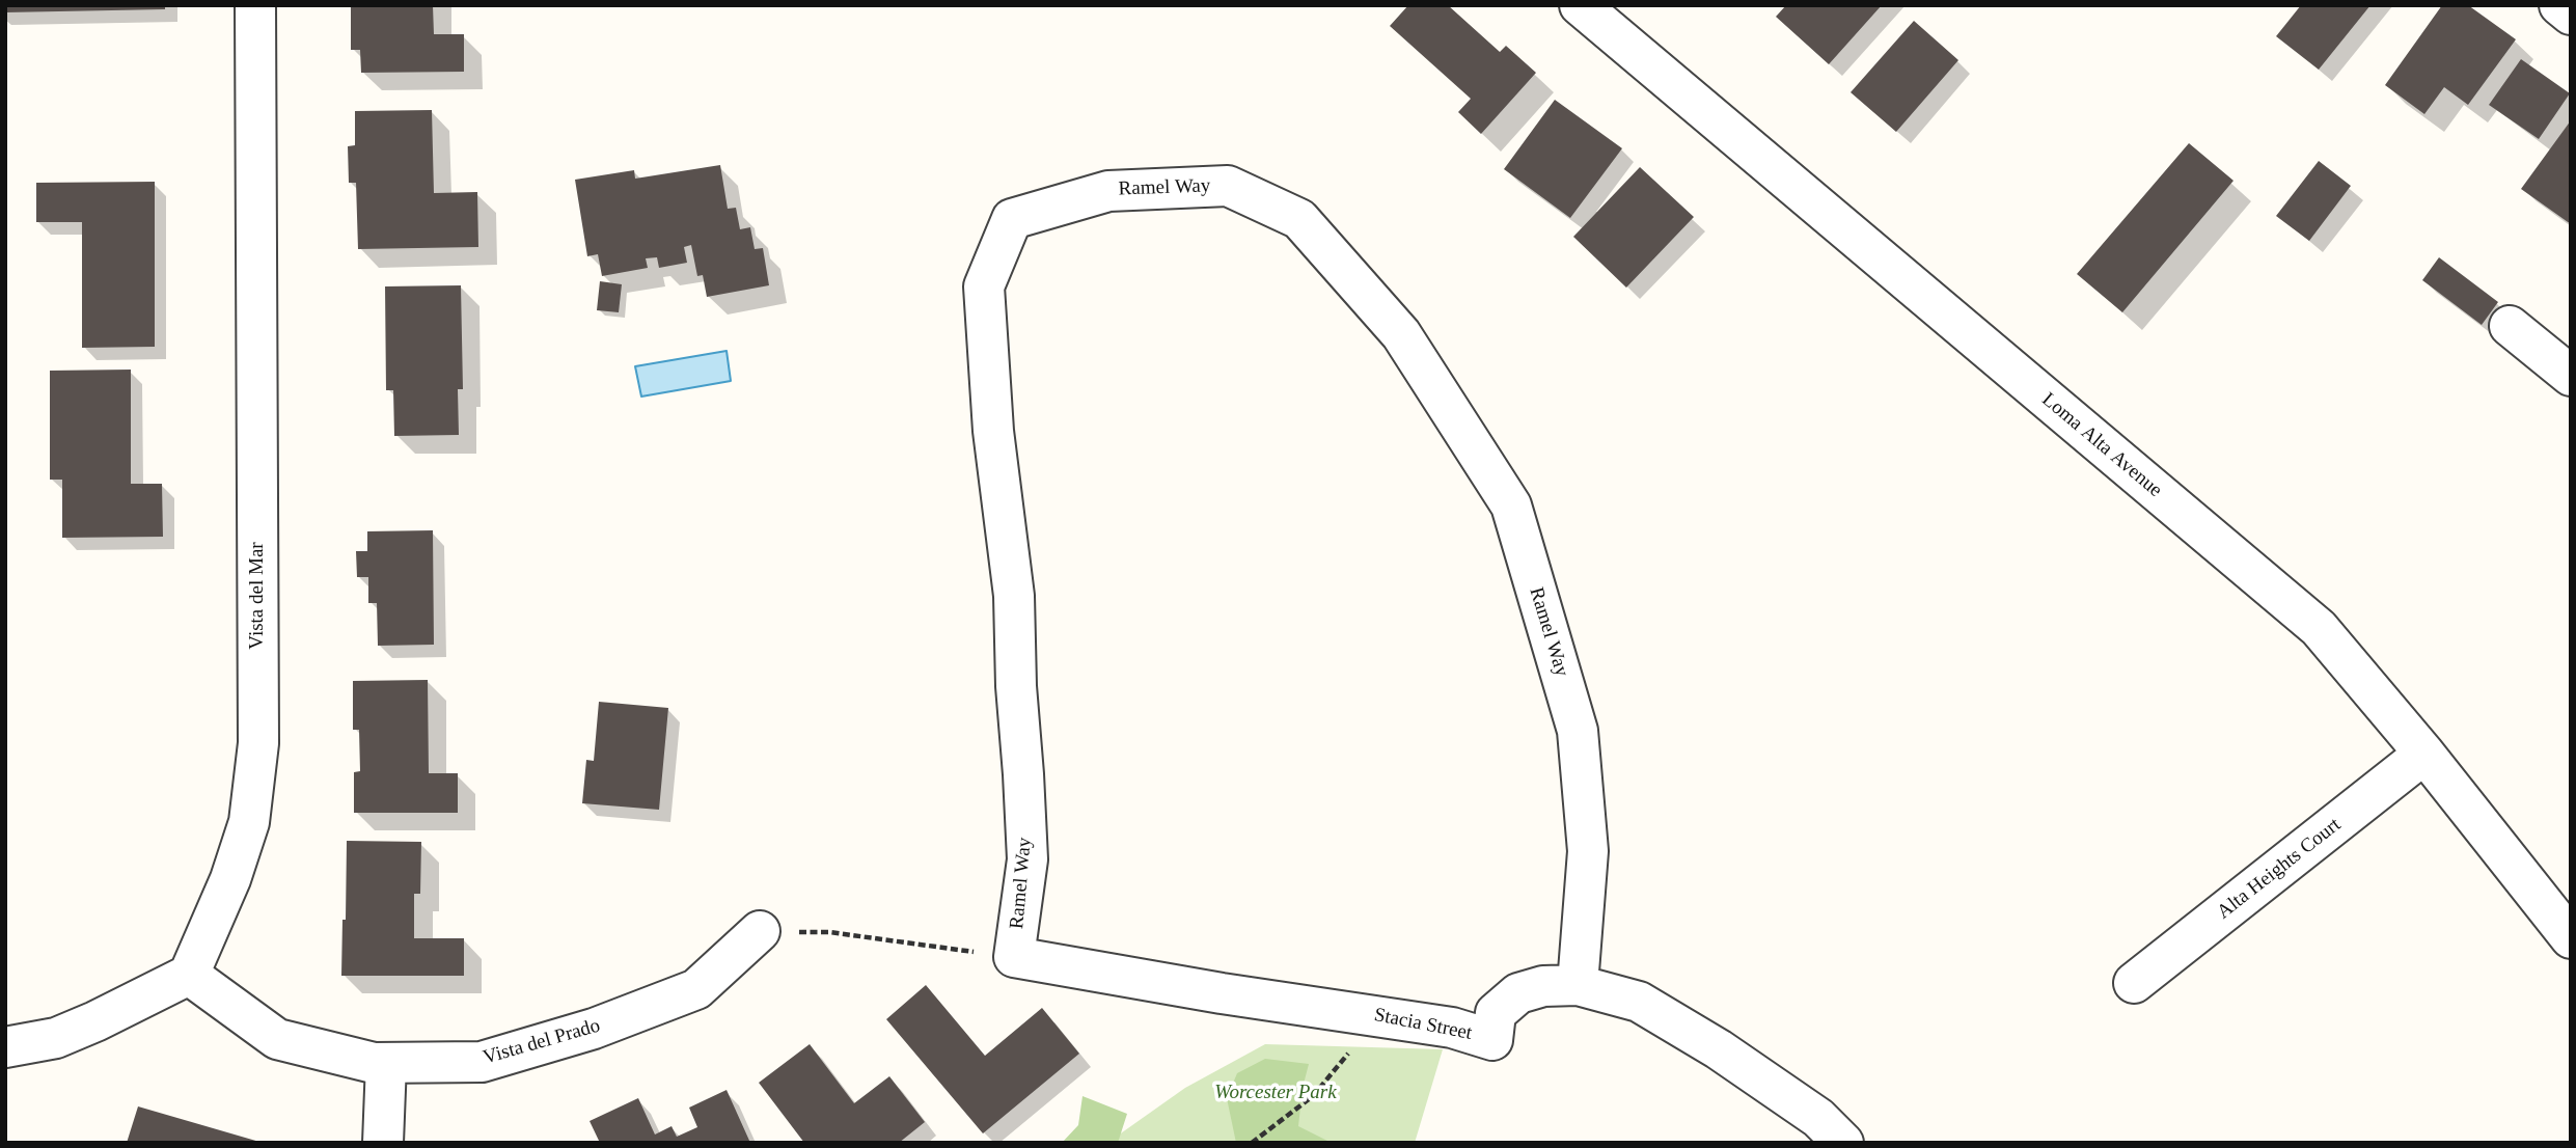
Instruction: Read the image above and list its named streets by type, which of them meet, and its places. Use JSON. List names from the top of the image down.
{
  "streets": {
    "street": [
      "Ramel Way",
      "Loma Alta Avenue",
      "Vista del Mar",
      "Alta Heights Court",
      "Stacia Street",
      "Vista del Prado"
    ]
  },
  "crossings": [
    ["Ramel Way", "Stacia Street"],
    ["Loma Alta Avenue", "Alta Heights Court"],
    ["Vista del Mar", "Vista del Prado"]
  ],
  "parks": ["Worcester Park"]
}
